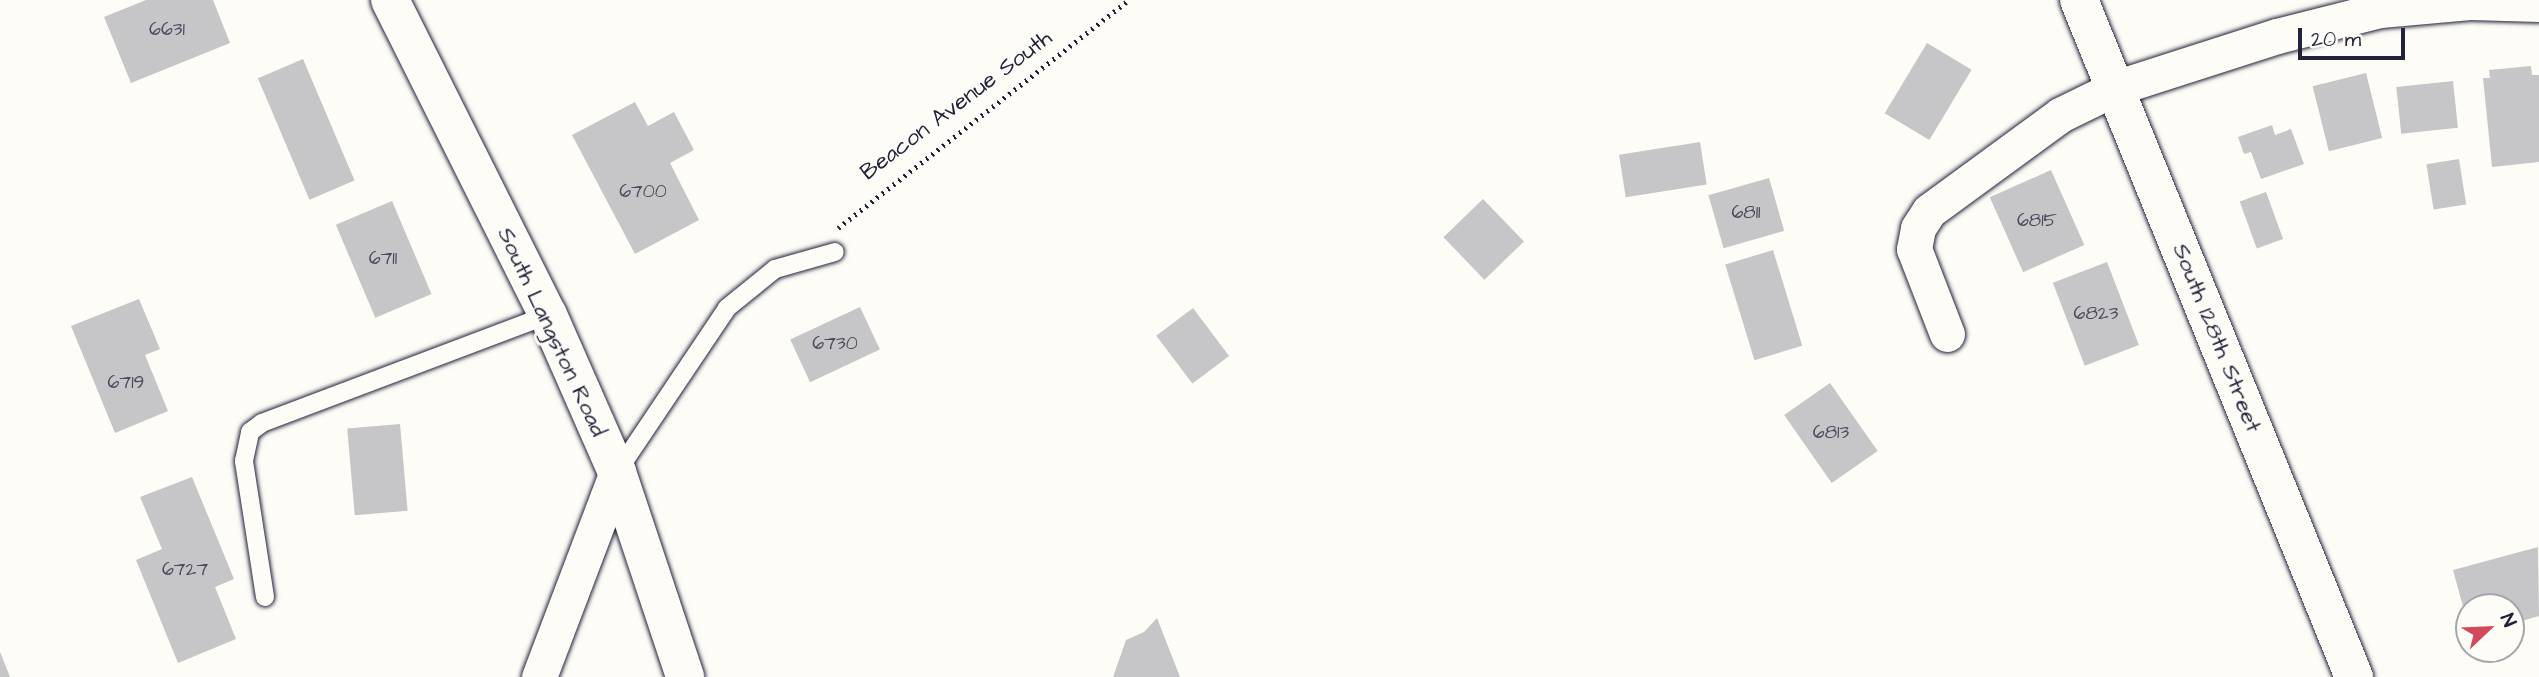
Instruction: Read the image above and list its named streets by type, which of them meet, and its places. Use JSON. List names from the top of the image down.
{
  "streets": {
    "street": ["South Langston Road", "South 128th Street"],
    "path": ["Beacon Avenue South"]
  },
  "house_numbers": [
    "6631",
    "6700",
    "6811",
    "6815",
    "6711",
    "6823",
    "6730",
    "6719",
    "6813",
    "6727"
  ],
  "scale_bar": "20 m",
  "north": "top right"
}
